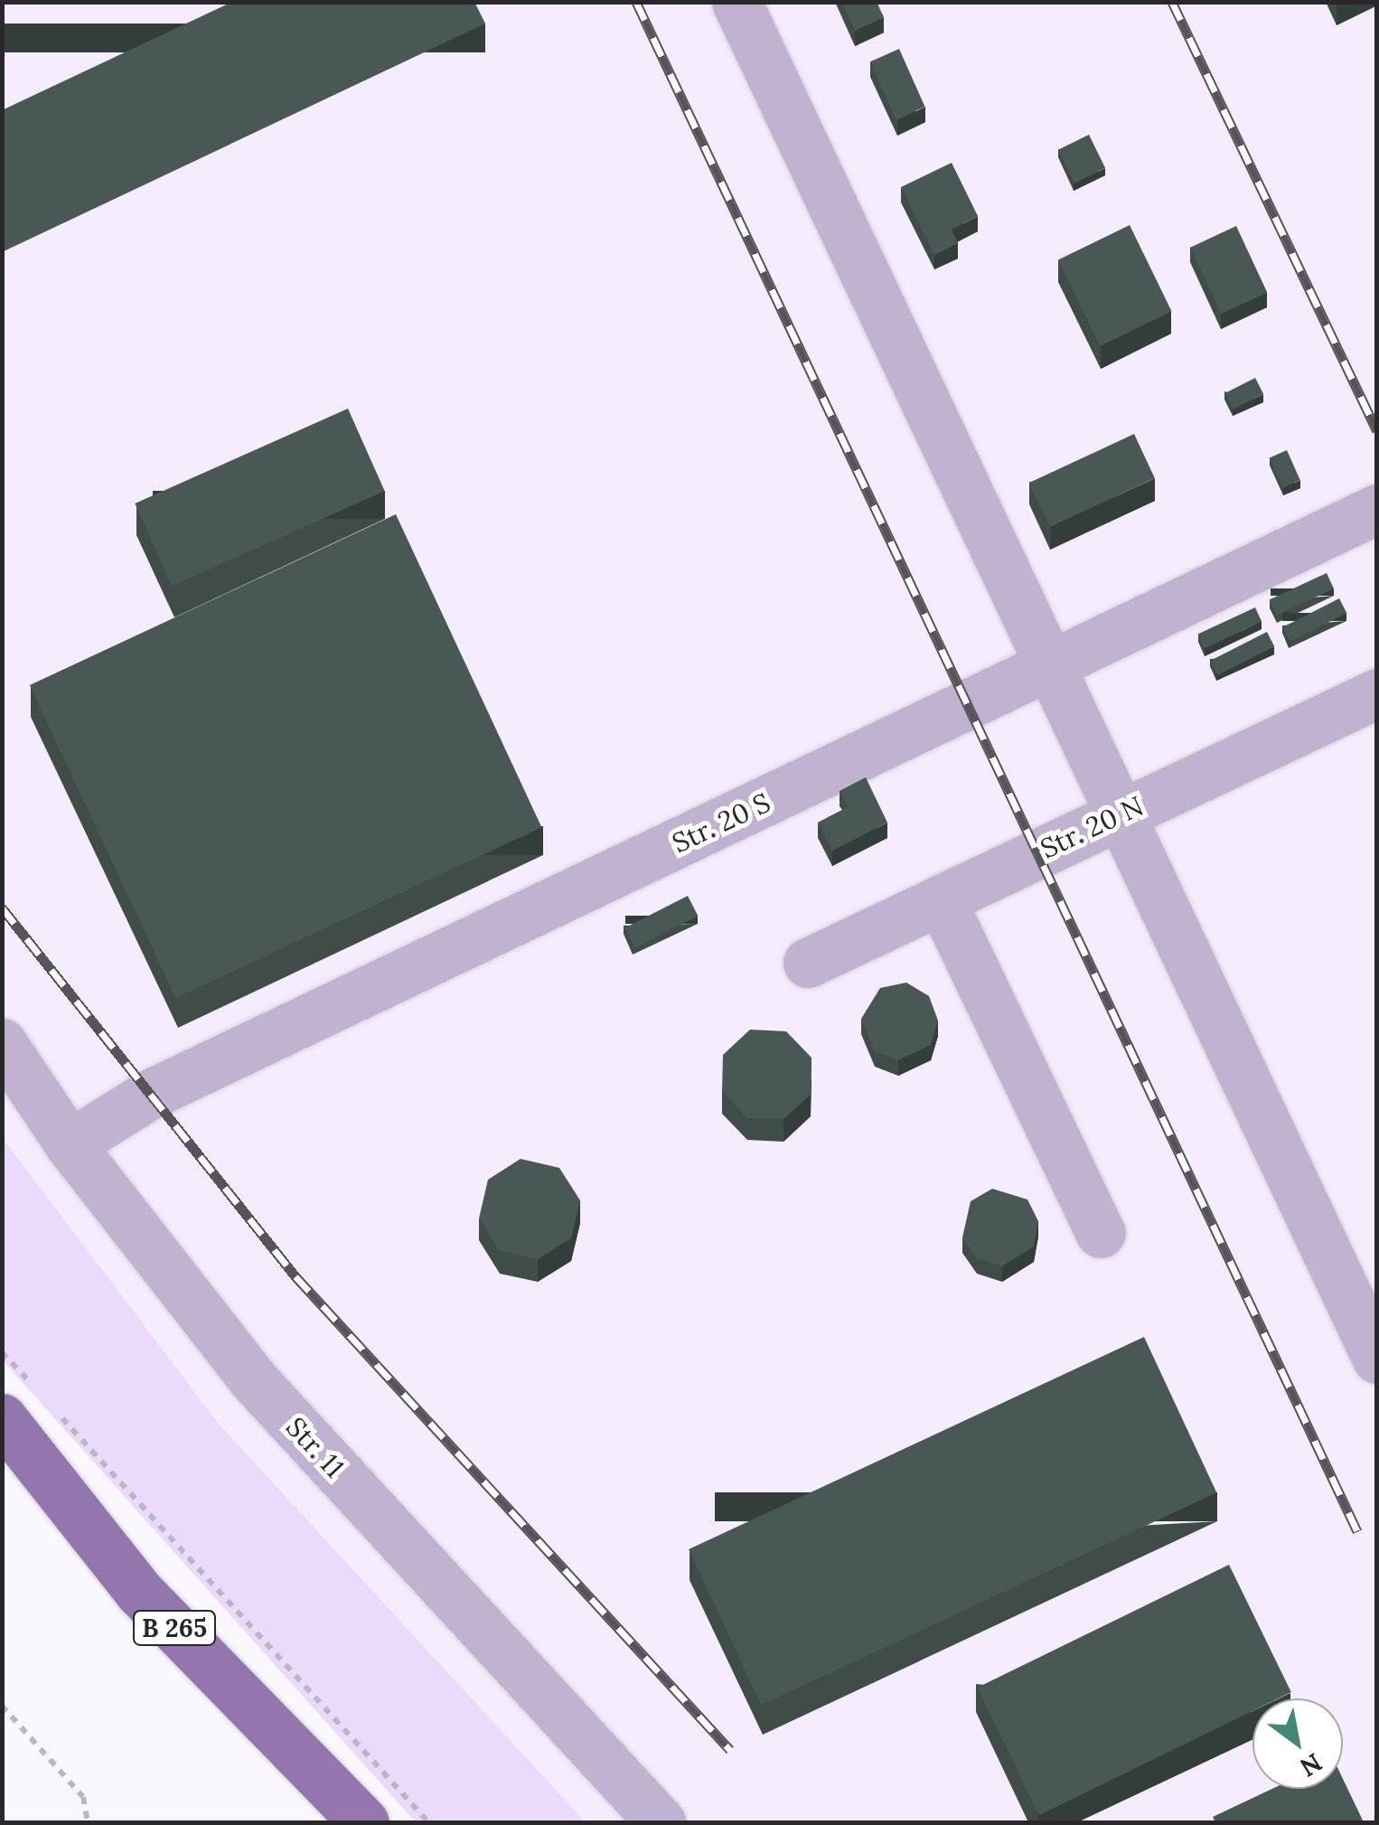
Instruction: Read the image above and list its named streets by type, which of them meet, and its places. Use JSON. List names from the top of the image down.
{
  "streets": {
    "main road": ["B 265"],
    "lane": ["Str. 20 S", "Str. 20 N", "Str. 11"]
  },
  "crossings": [
    ["Str. 20 S", "Str. 11"]
  ],
  "north": "bottom right"
}
